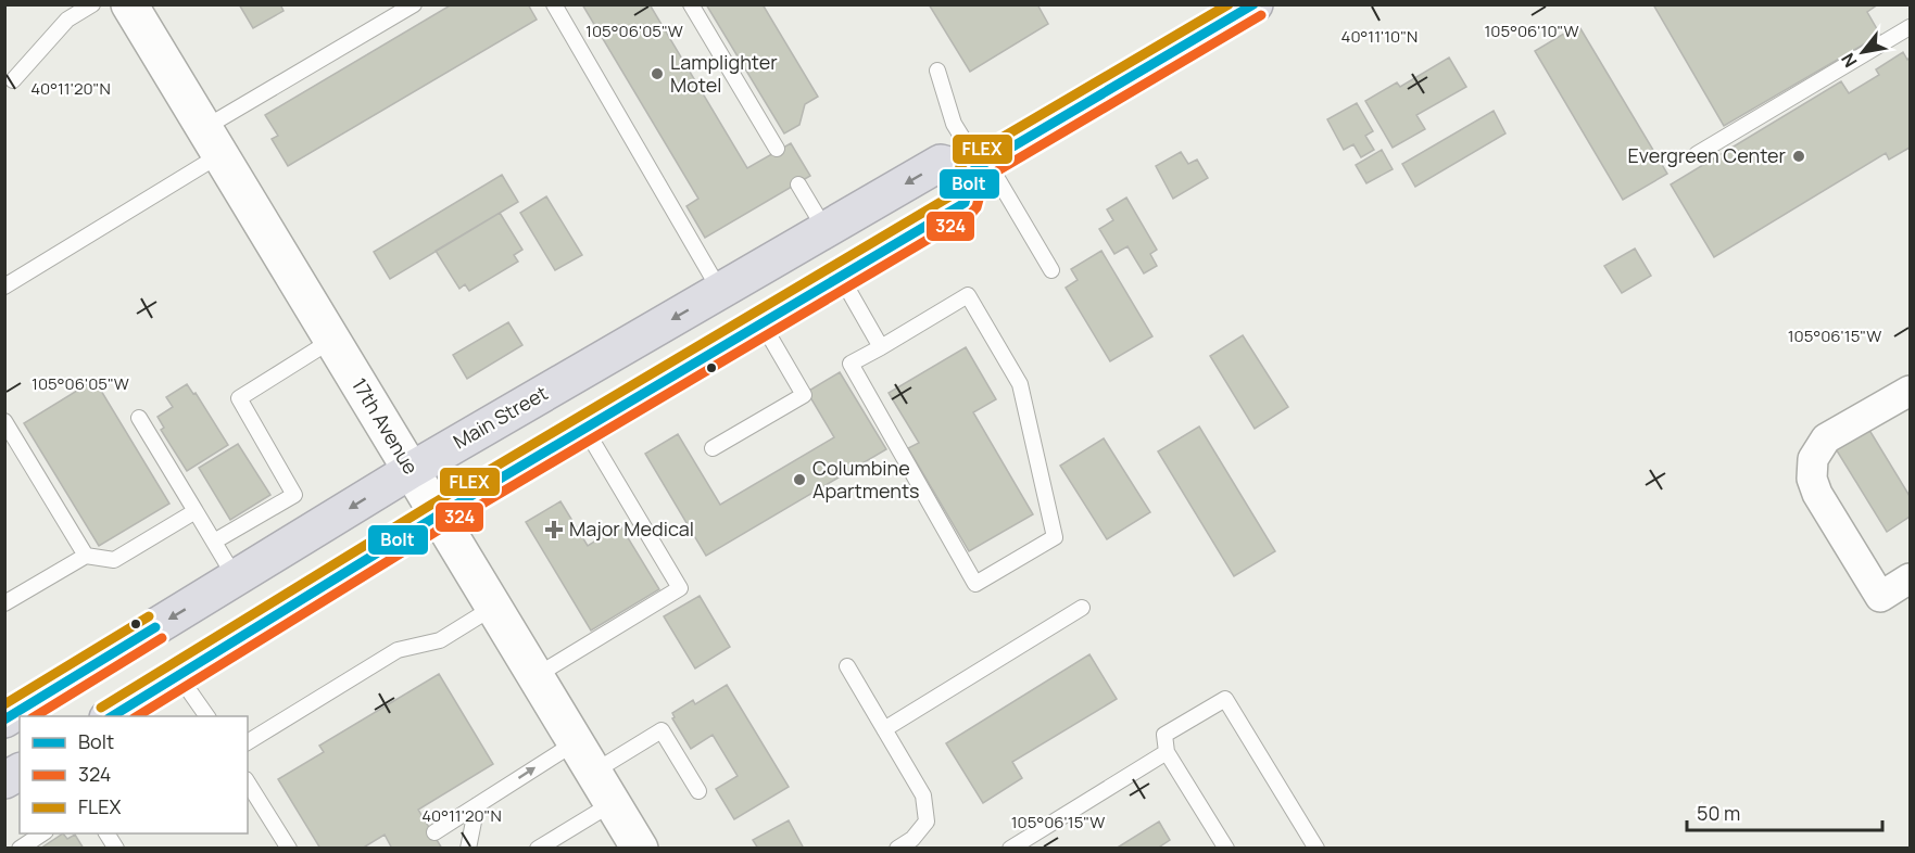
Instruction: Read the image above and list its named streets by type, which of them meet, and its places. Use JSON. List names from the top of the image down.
{
  "streets": {
    "highway": ["Main Street"],
    "main road": ["17th Avenue"]
  },
  "crossings": [
    ["Main Street", "17th Avenue"]
  ],
  "places": {
    "other": ["Lamplighter Motel", "Evergreen Center", "Columbine Apartments"],
    "health": ["Major Medical"]
  },
  "lines": ["transit line Bolt", "transit line FLEX", "transit line 324"],
  "legend": ["Bolt", "324", "FLEX"],
  "scale_bar": "50 m",
  "north": "bottom left",
  "coordinates": [
    "105°06'05\"W",
    "105°06'10\"W",
    "40°11'10\"N",
    "40°11'20\"N",
    "105°06'15\"W"
  ]
}
